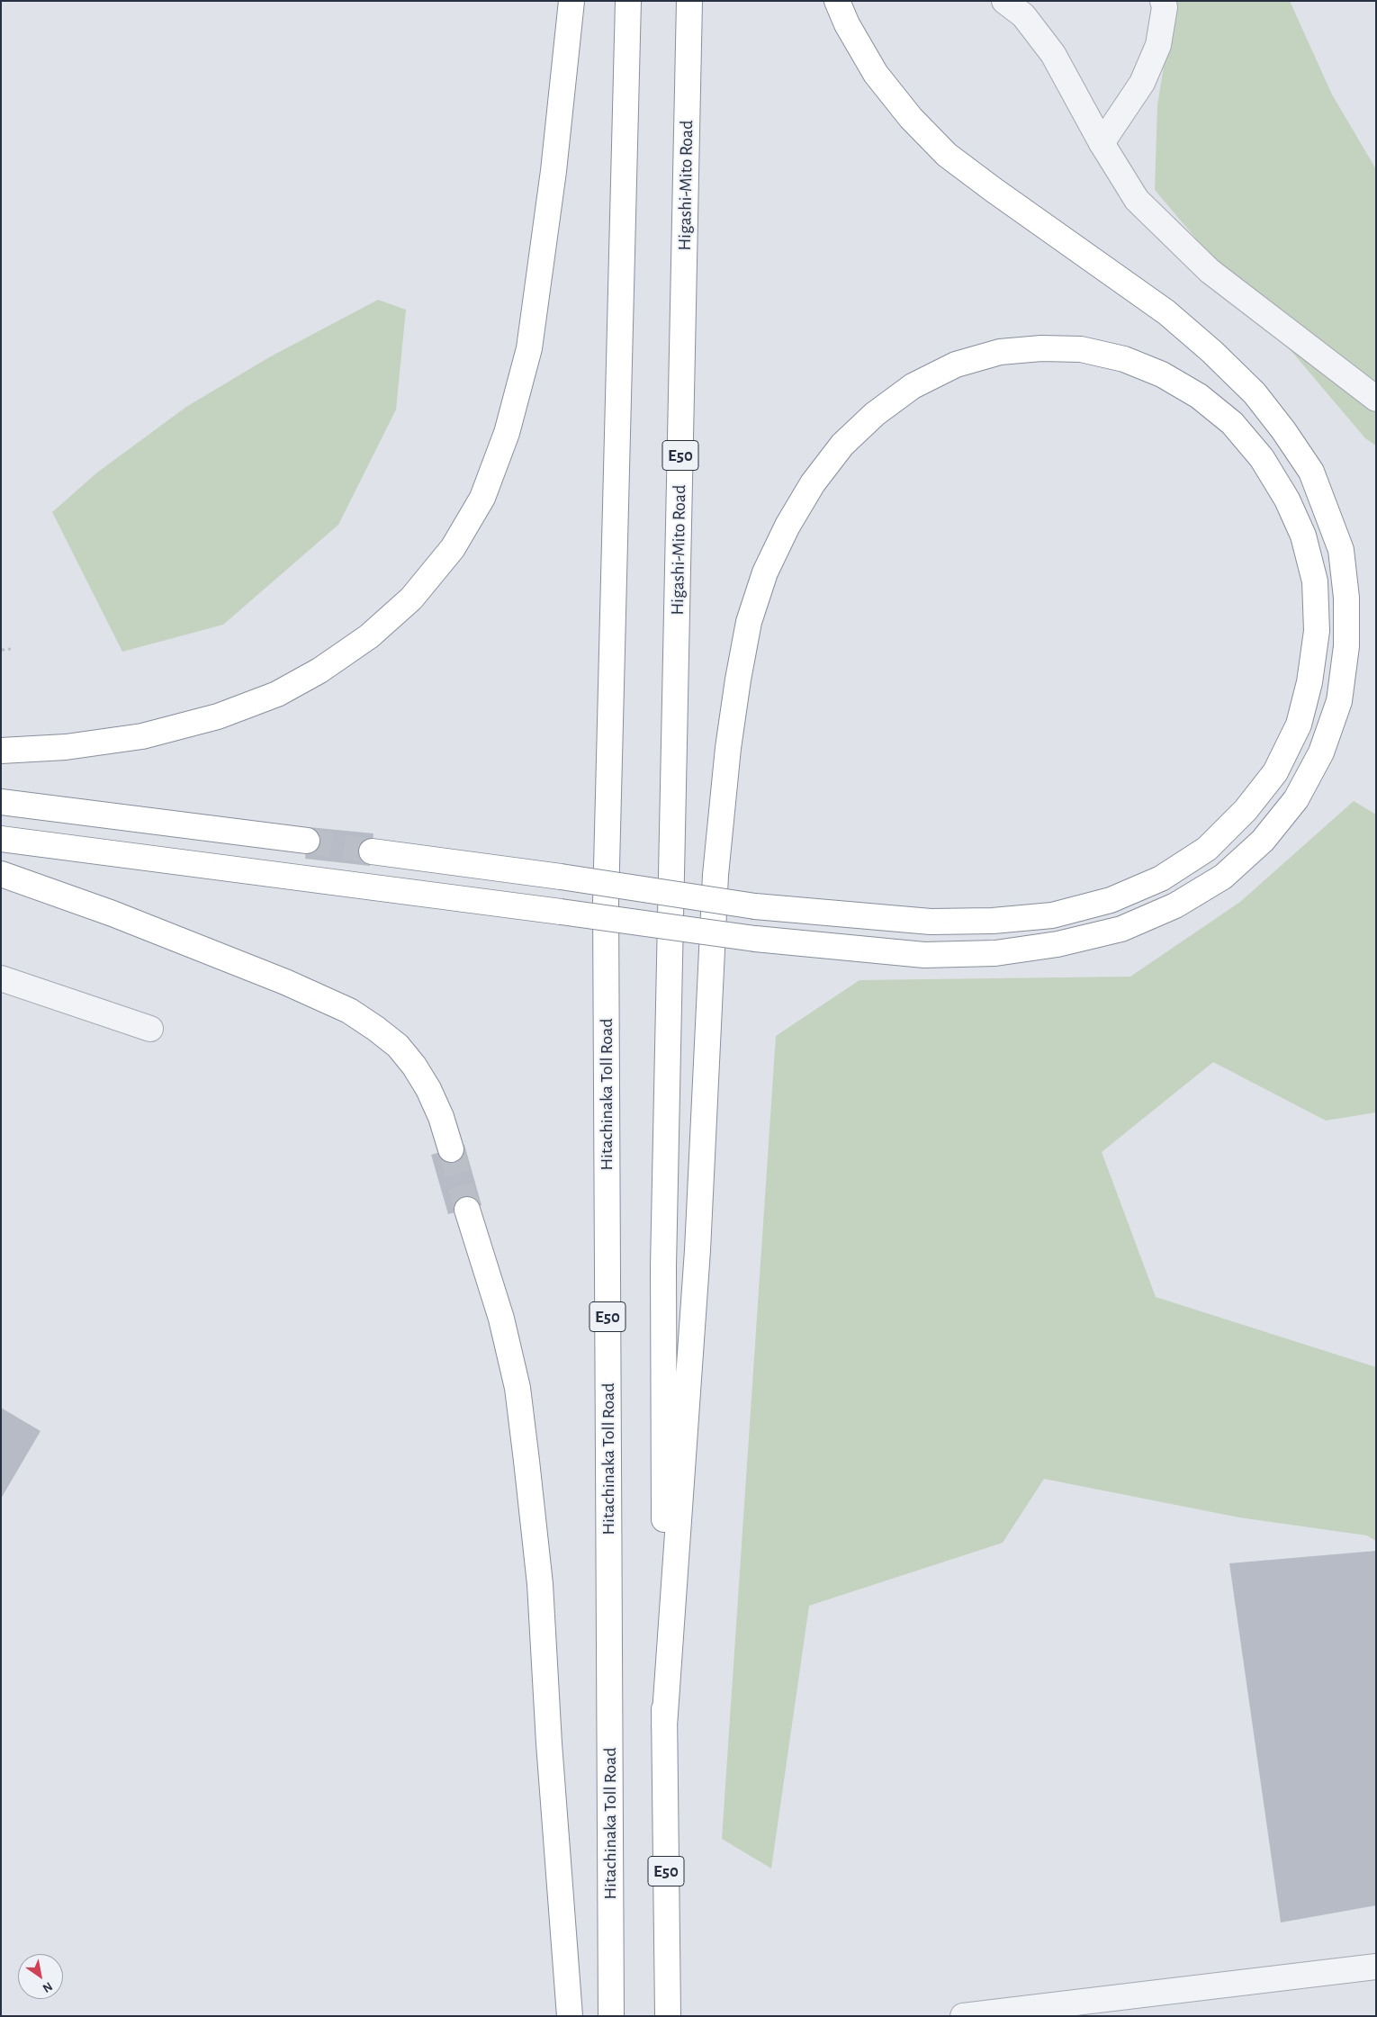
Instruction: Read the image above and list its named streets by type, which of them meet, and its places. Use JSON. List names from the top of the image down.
{
  "streets": {
    "highway": ["Higashi-Mito Road", "E50", "Hitachinaka Toll Road"]
  },
  "crossings": [
    ["Higashi-Mito Road", "E50"]
  ],
  "north": "bottom right"
}
